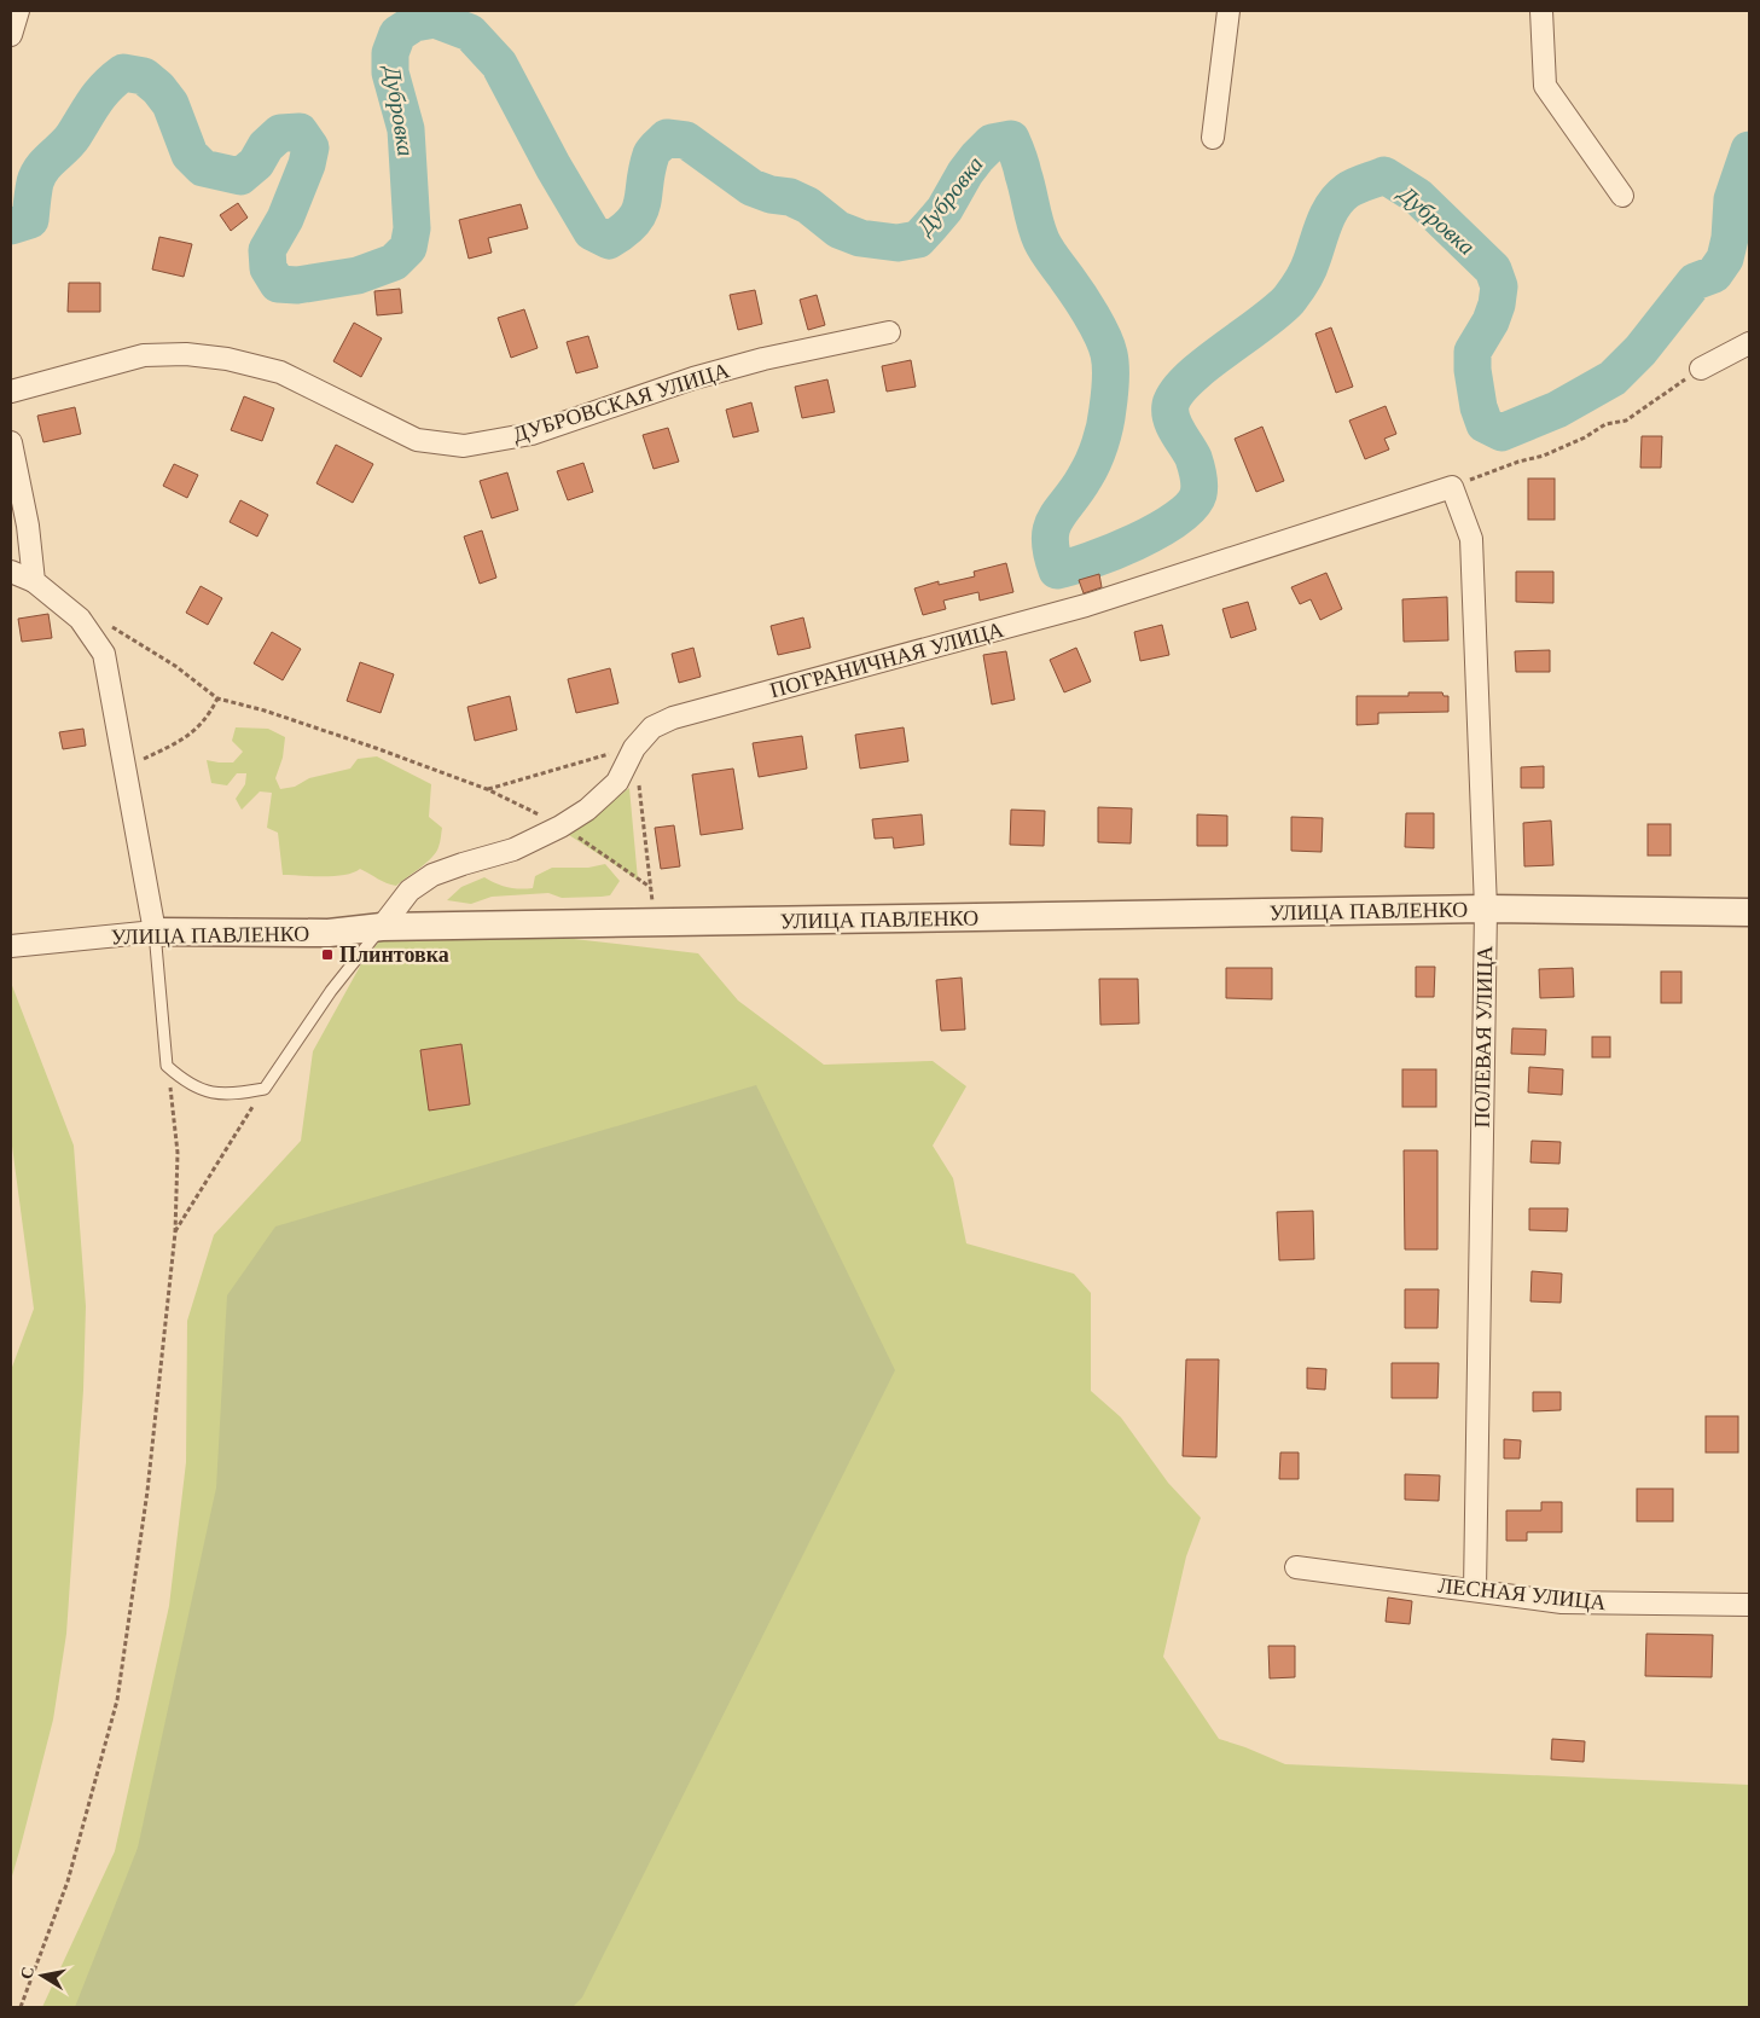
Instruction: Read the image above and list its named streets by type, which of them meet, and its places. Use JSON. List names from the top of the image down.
{
  "streets": {
    "street": [
      "ДУБРОВСКАЯ УЛИЦА",
      "ПОГРАНИЧНАЯ УЛИЦА",
      "УЛИЦА ПАВЛЕНКО",
      "ПОЛЕВАЯ УЛИЦА",
      "ЛЕСНАЯ УЛИЦА"
    ]
  },
  "crossings": [
    ["ПОГРАНИЧНАЯ УЛИЦА", "УЛИЦА ПАВЛЕНКО"],
    ["ПОГРАНИЧНАЯ УЛИЦА", "ПОЛЕВАЯ УЛИЦА"],
    ["УЛИЦА ПАВЛЕНКО", "ПОЛЕВАЯ УЛИЦА"],
    ["ПОЛЕВАЯ УЛИЦА", "ЛЕСНАЯ УЛИЦА"]
  ],
  "water": ["Дубровка"],
  "places": {
    "transit": ["Плинтовка"]
  },
  "north": "left"
}
